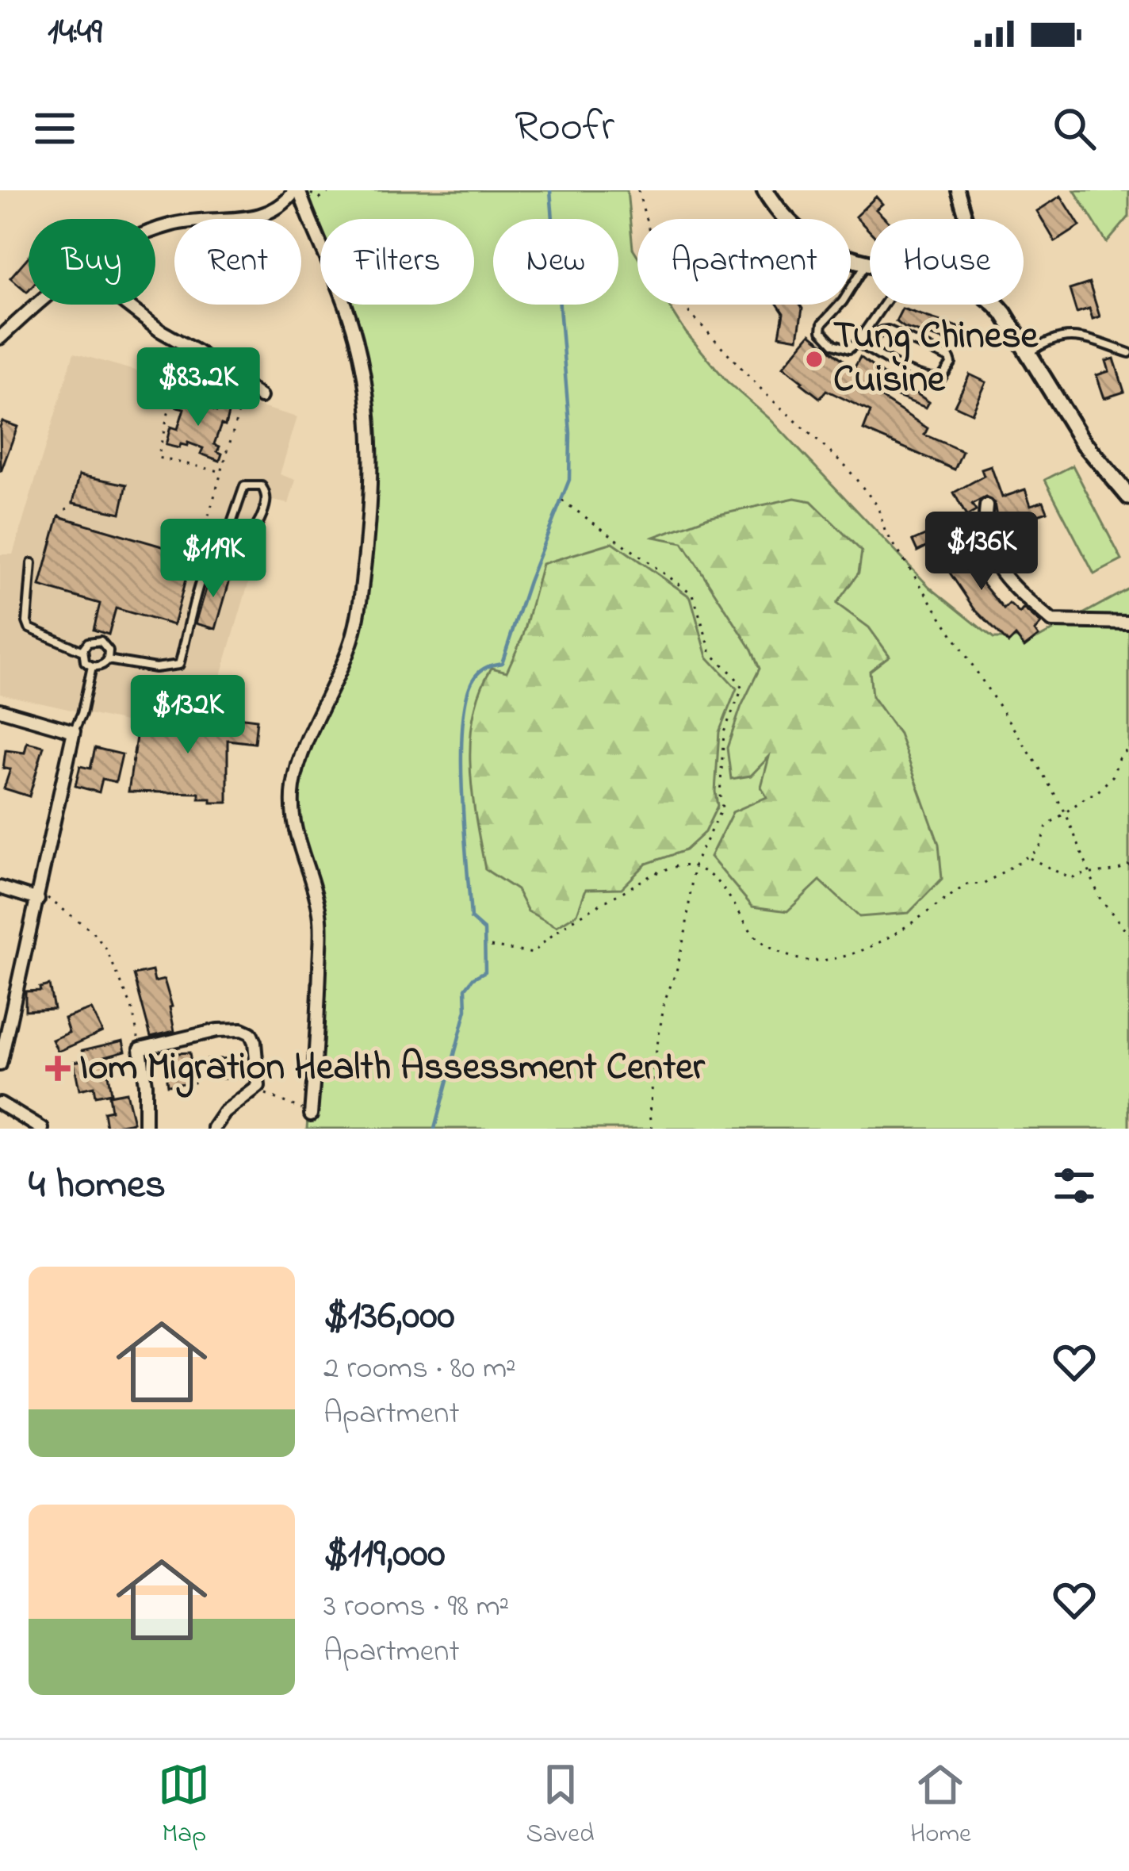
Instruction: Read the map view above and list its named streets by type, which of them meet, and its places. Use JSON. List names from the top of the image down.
{
  "places": {
    "other": ["Tung Chinese Cuisine"],
    "health": ["Iom Migration Health Assessment Center"]
  },
  "page": {
    "status": "14:49",
    "header": "Roofr",
    "chip": [
      "Buy",
      "Rent",
      "Filters",
      "New",
      "Apartment",
      "House"
    ],
    "price": [
      "$83.2K",
      "$136K",
      "$119K",
      "$132K"
    ],
    "heading": "4 homes",
    "list": [
      {
        "name": "$136,000",
        "note": "2 rooms · 80 m² · Apartment"
      },
      {
        "name": "$119,000",
        "note": "3 rooms · 98 m² · Apartment"
      }
    ],
    "tabs": ["Map", "Saved", "Home"]
  }
}
